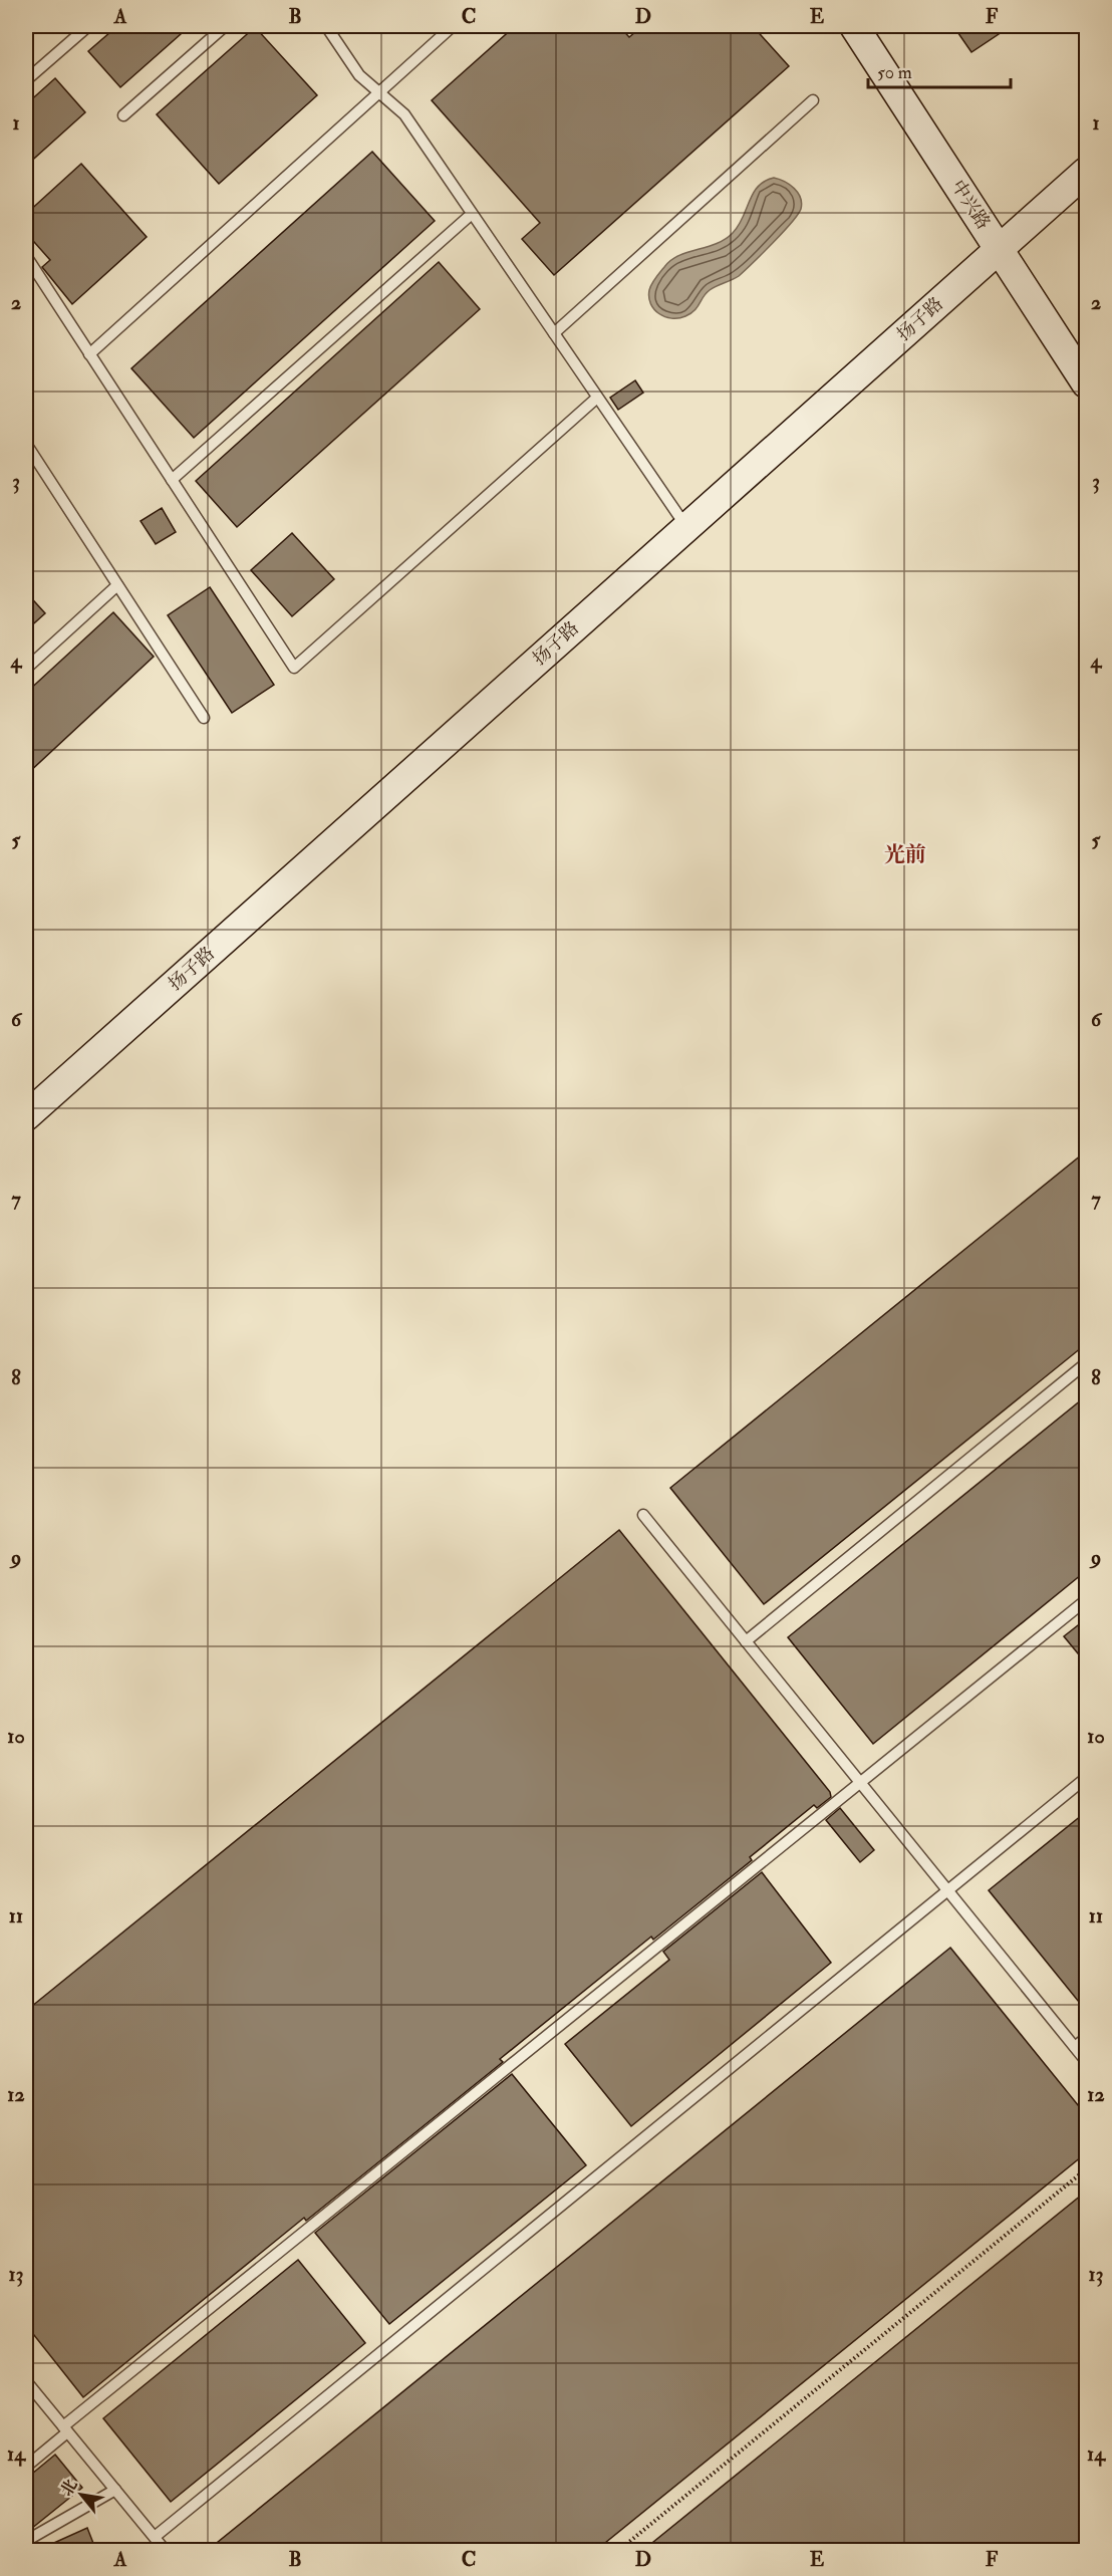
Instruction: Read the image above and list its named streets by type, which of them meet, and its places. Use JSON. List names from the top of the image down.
{
  "streets": {
    "street": ["中兴路", "扬子路"]
  },
  "crossings": [
    ["中兴路", "扬子路"]
  ],
  "districts": ["光前"],
  "scale_bar": "50 m",
  "north": "top left",
  "grid": {
    "columns": [
      "A",
      "B",
      "C",
      "D",
      "E",
      "F"
    ],
    "rows": [
      "1",
      "2",
      "3",
      "4",
      "5",
      "6",
      "7",
      "8",
      "9",
      "10",
      "11",
      "12",
      "13",
      "14"
    ]
  }
}
